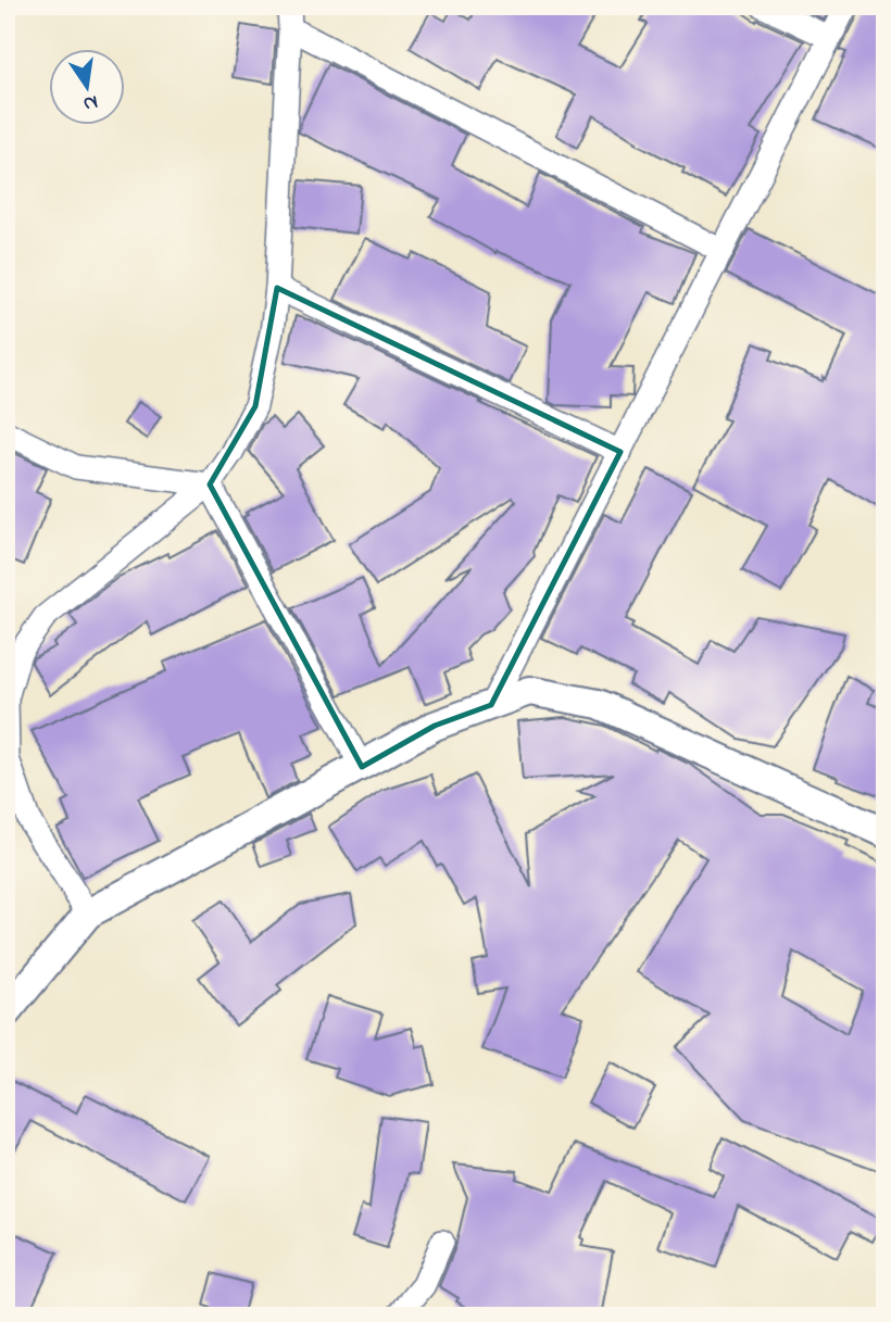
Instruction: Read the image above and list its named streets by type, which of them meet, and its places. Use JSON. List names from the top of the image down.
{
  "north": "bottom"
}
